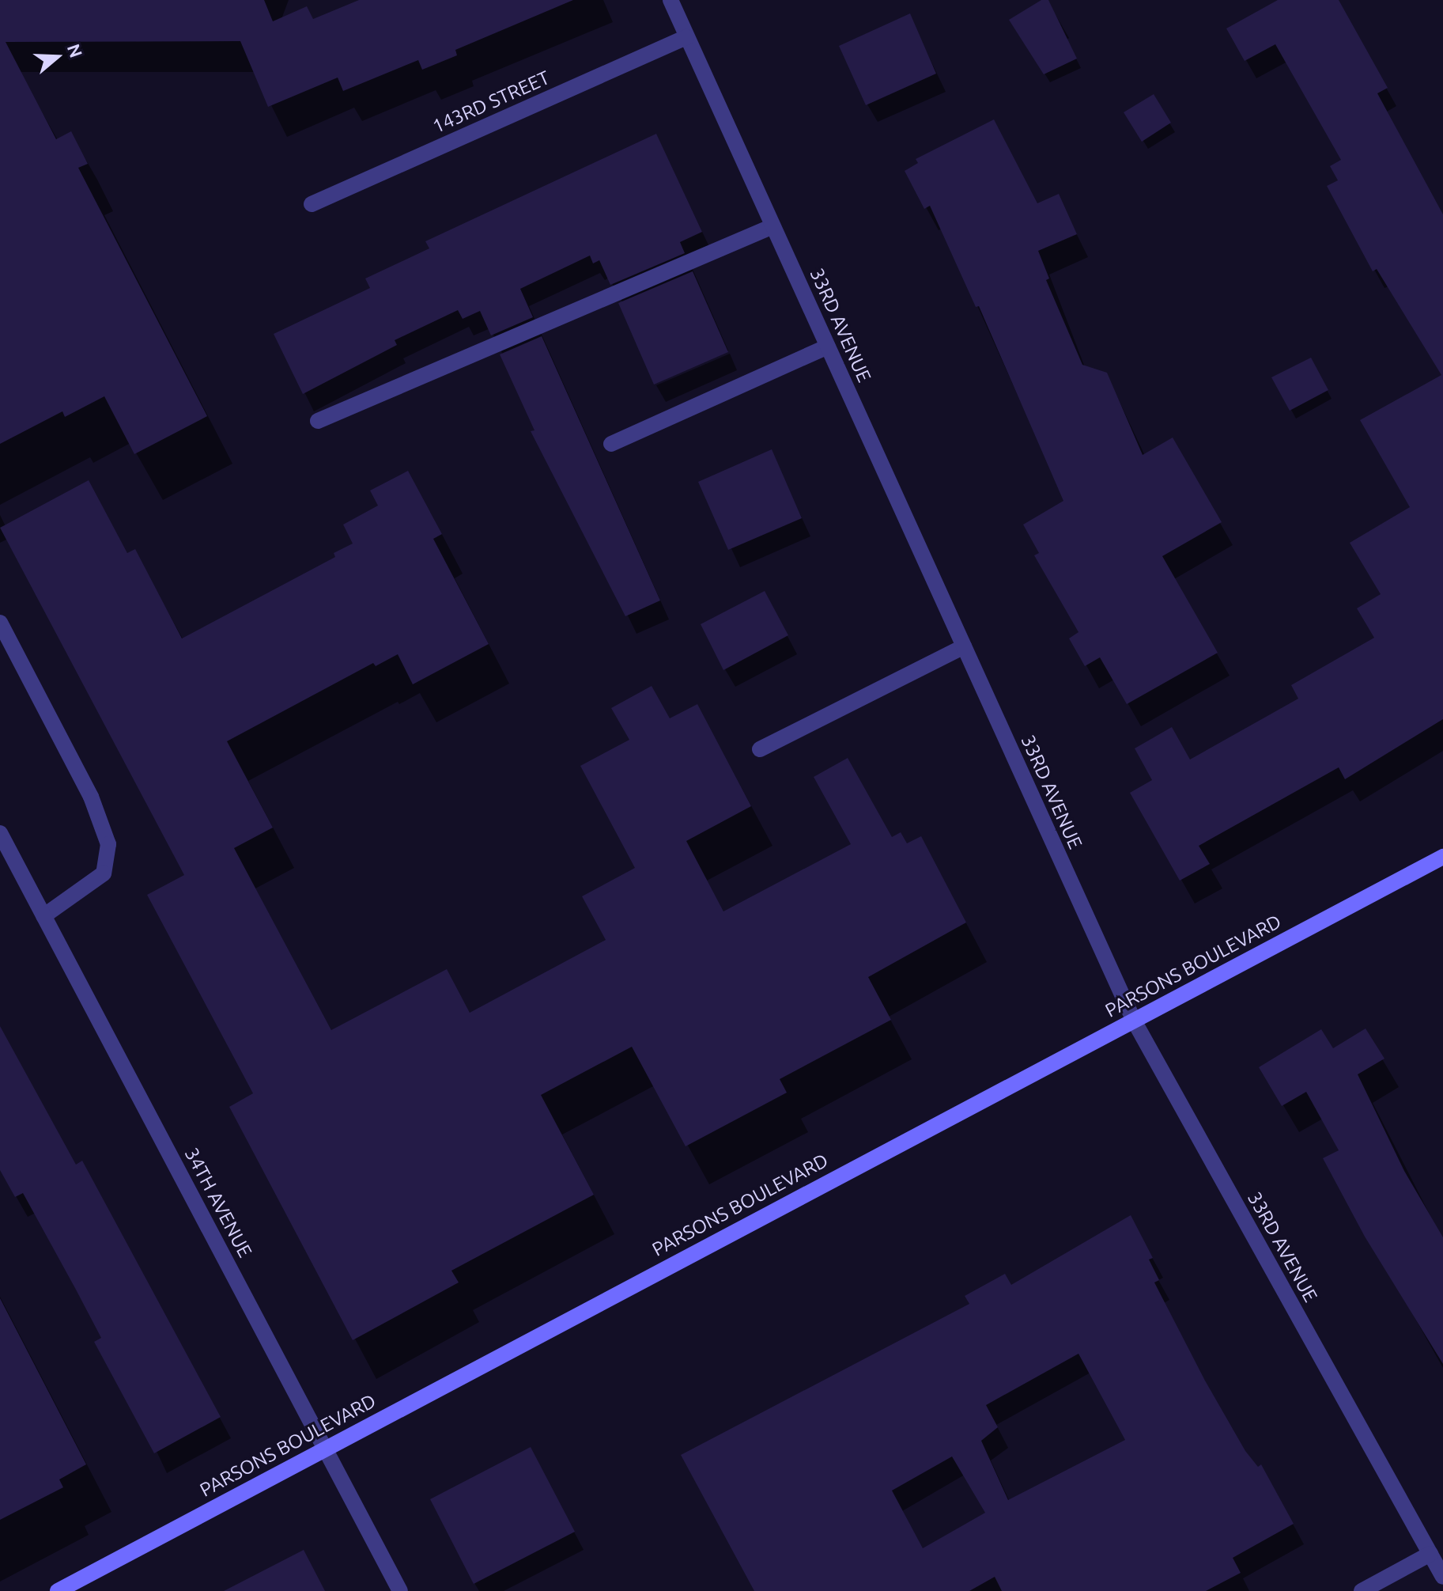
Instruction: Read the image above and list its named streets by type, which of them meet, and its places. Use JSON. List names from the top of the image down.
{
  "streets": {
    "street": [
      "143RD STREET",
      "33RD AVENUE",
      "PARSONS BOULEVARD",
      "34TH AVENUE"
    ]
  },
  "crossings": [
    ["143RD STREET", "33RD AVENUE"],
    ["33RD AVENUE", "PARSONS BOULEVARD"],
    ["PARSONS BOULEVARD", "34TH AVENUE"]
  ],
  "north": "right"
}
